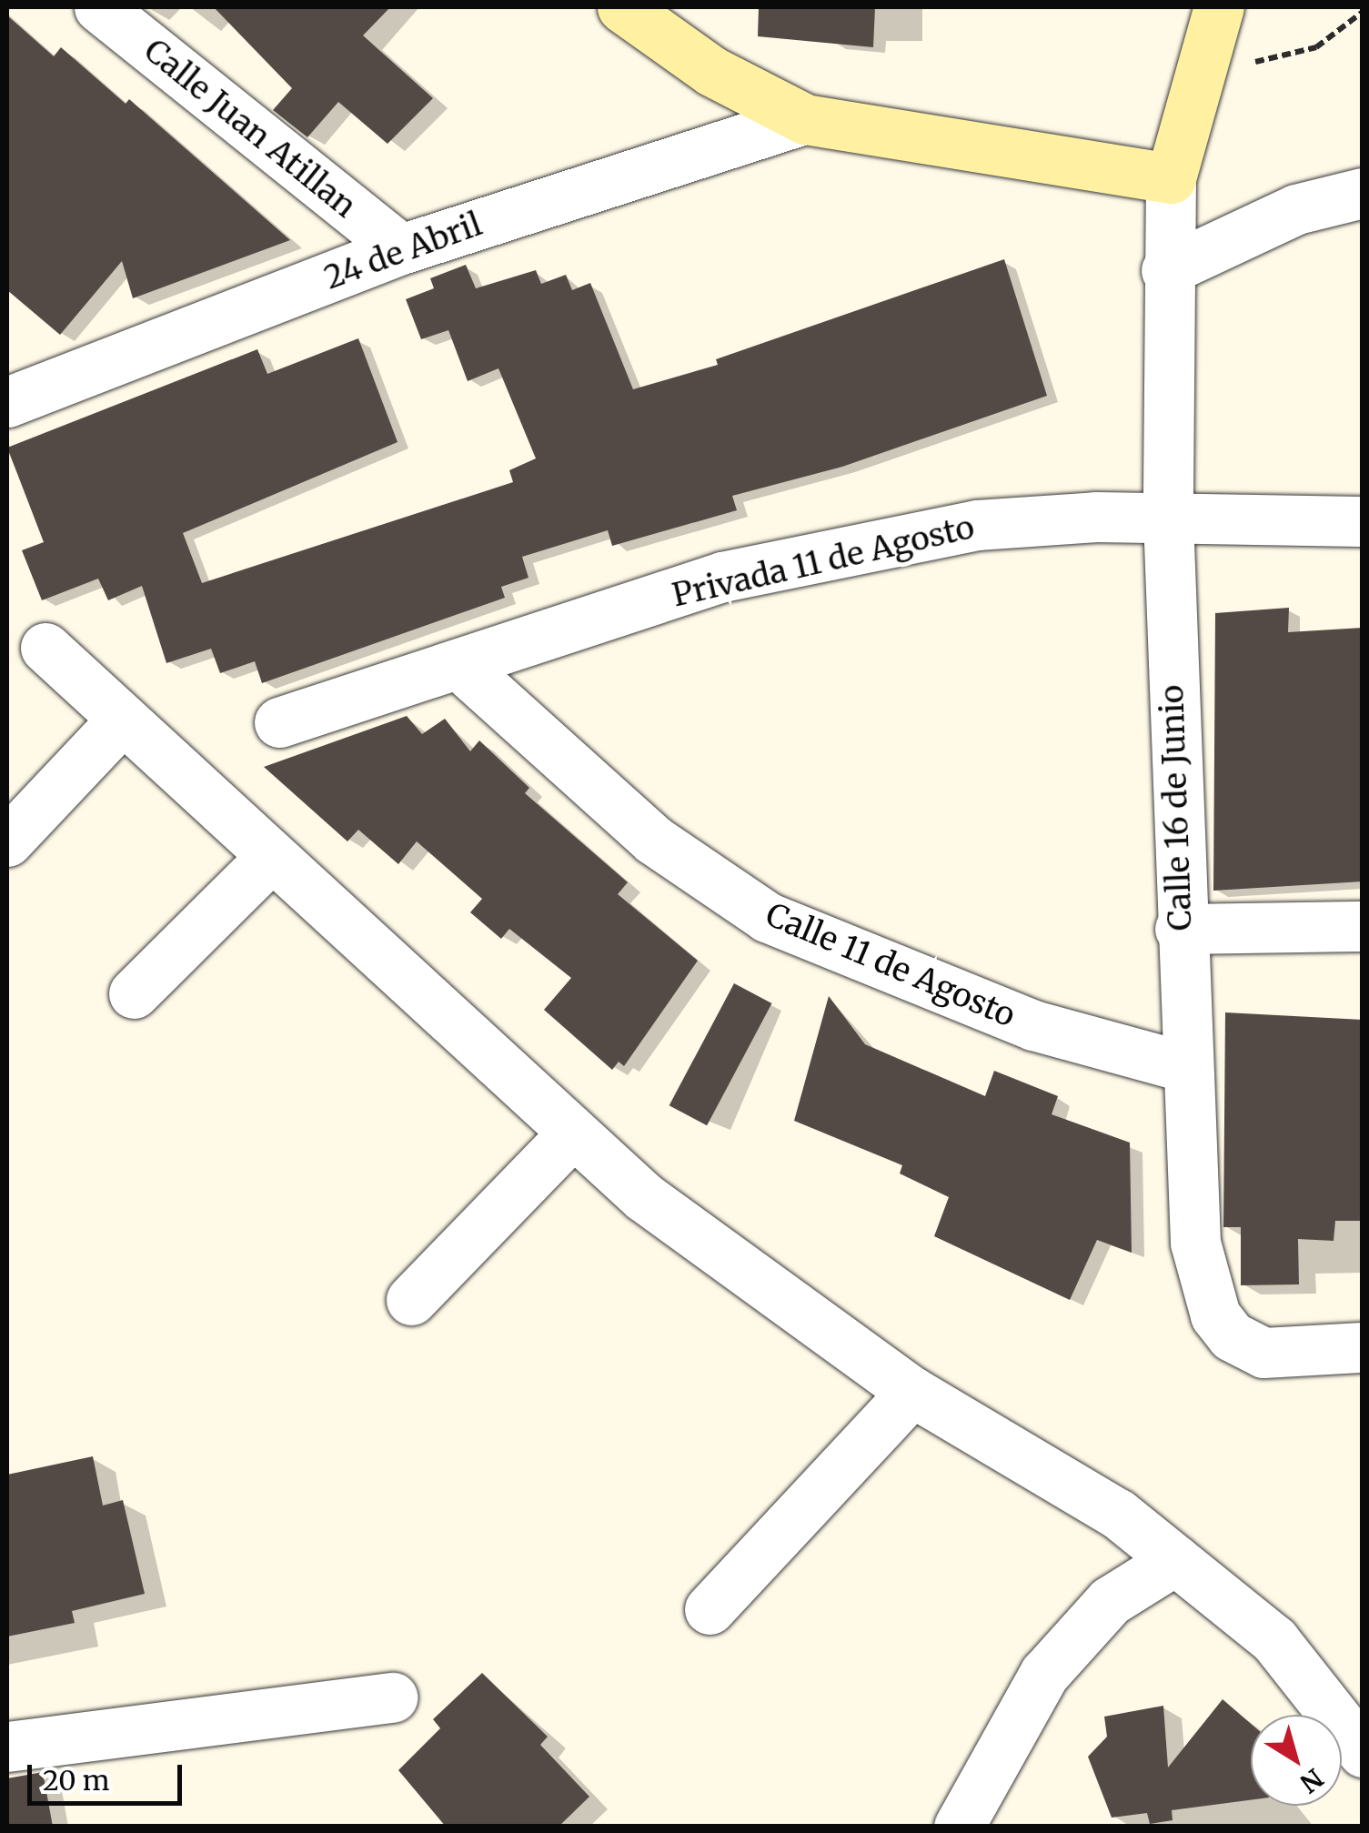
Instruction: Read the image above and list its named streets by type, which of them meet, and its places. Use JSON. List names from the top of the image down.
{
  "streets": {
    "street": [
      "Calle Juan Atillan",
      "24 de Abril",
      "Privada 11 de Agosto",
      "Calle 16 de Junio",
      "Calle 11 de Agosto"
    ]
  },
  "crossings": [
    ["Calle Juan Atillan", "24 de Abril"],
    ["Privada 11 de Agosto", "Calle 16 de Junio"],
    ["Privada 11 de Agosto", "Calle 11 de Agosto"],
    ["Calle 16 de Junio", "Calle 11 de Agosto"]
  ],
  "scale_bar": "20 m",
  "north": "bottom right"
}
